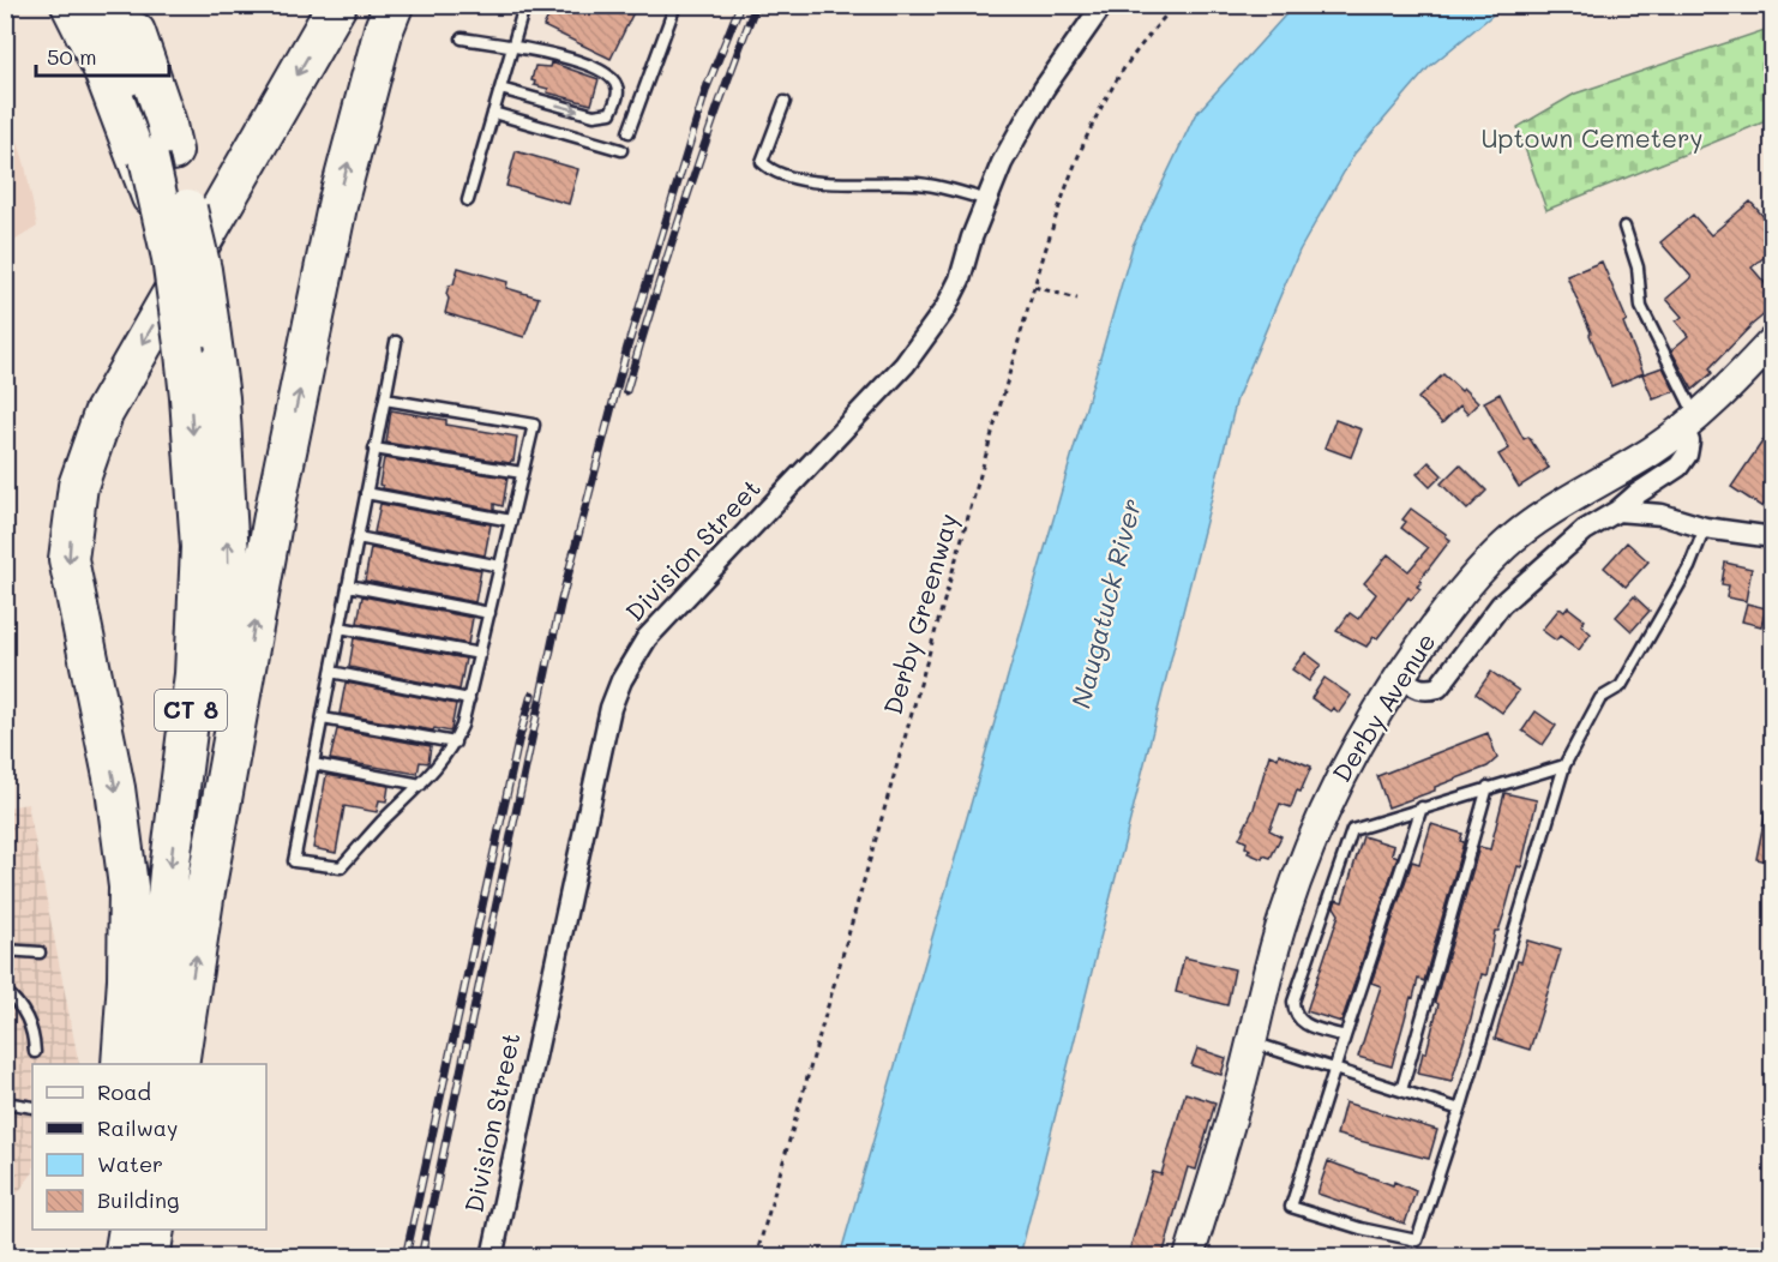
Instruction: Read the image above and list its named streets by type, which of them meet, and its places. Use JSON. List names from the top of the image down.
{
  "streets": {
    "highway": ["CT 8"],
    "main road": ["Derby Avenue"],
    "street": ["Division Street"],
    "path": ["Derby Greenway"]
  },
  "water": ["Naugatuck River"],
  "parks": ["Uptown Cemetery"],
  "legend": [
    "Road",
    "Railway",
    "Water",
    "Building"
  ],
  "scale_bar": "50 m"
}
